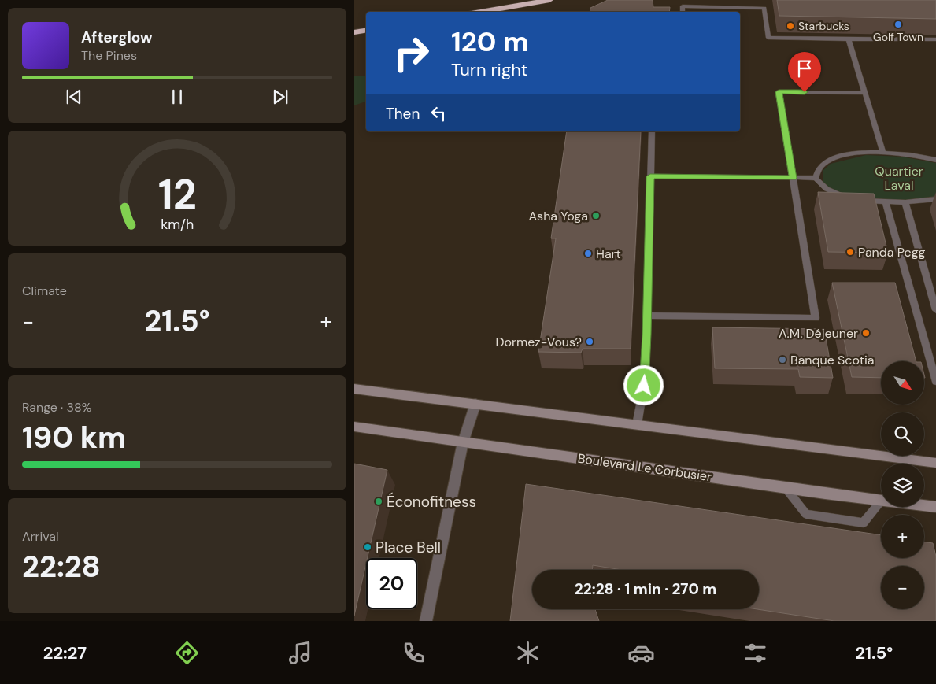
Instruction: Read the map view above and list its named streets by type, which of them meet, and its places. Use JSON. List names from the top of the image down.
{
  "streets": {
    "street": ["Boulevard Le Corbusier"]
  },
  "parks": ["Quartier Laval"],
  "places": [
    "Golf Town",
    "Starbucks",
    "Asha Yoga",
    "Panda Pegg",
    "Hart",
    "A.M. Déjeuner",
    "Dormez-Vous?",
    "Banque Scotia",
    "Éconofitness",
    "Place Bell"
  ],
  "north": "bottom right",
  "page": {
    "turn": ["120 m", "Turn right"],
    "song": ["Afterglow", "The Pines"],
    "then": "Then",
    "tile": [
      "Climate",
      ["Range · 38%", "190 km"],
      ["Arrival", "22:28"]
    ],
    "heat": ["−", "21.5°", "+"],
    "map_buttons": ["+", "−"],
    "limit": "20",
    "trip": "22:28 · 1 min · 270 m",
    "tabs": ["22:27", "21.5°"],
    "gauge": ["12", "km/h"]
  }
}
